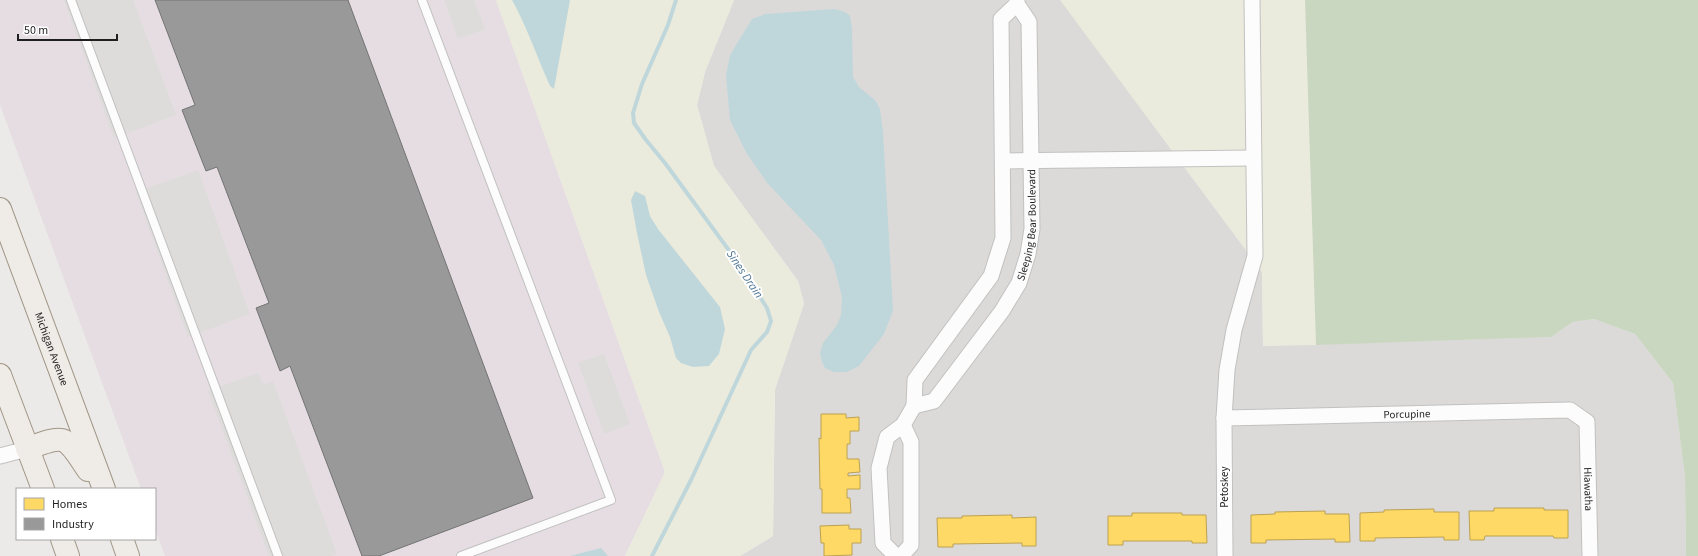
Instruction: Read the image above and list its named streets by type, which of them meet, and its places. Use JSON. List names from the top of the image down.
{
  "streets": {
    "main road": ["Michigan Avenue"],
    "street": [
      "Sleeping Bear Boulevard",
      "Porcupine",
      "Petoskey",
      "Hiawatha"
    ]
  },
  "crossings": [
    ["Porcupine", "Petoskey"],
    ["Porcupine", "Hiawatha"]
  ],
  "water": ["Sines Drain"],
  "legend": ["Homes", "Industry"],
  "scale_bar": "50 m"
}
